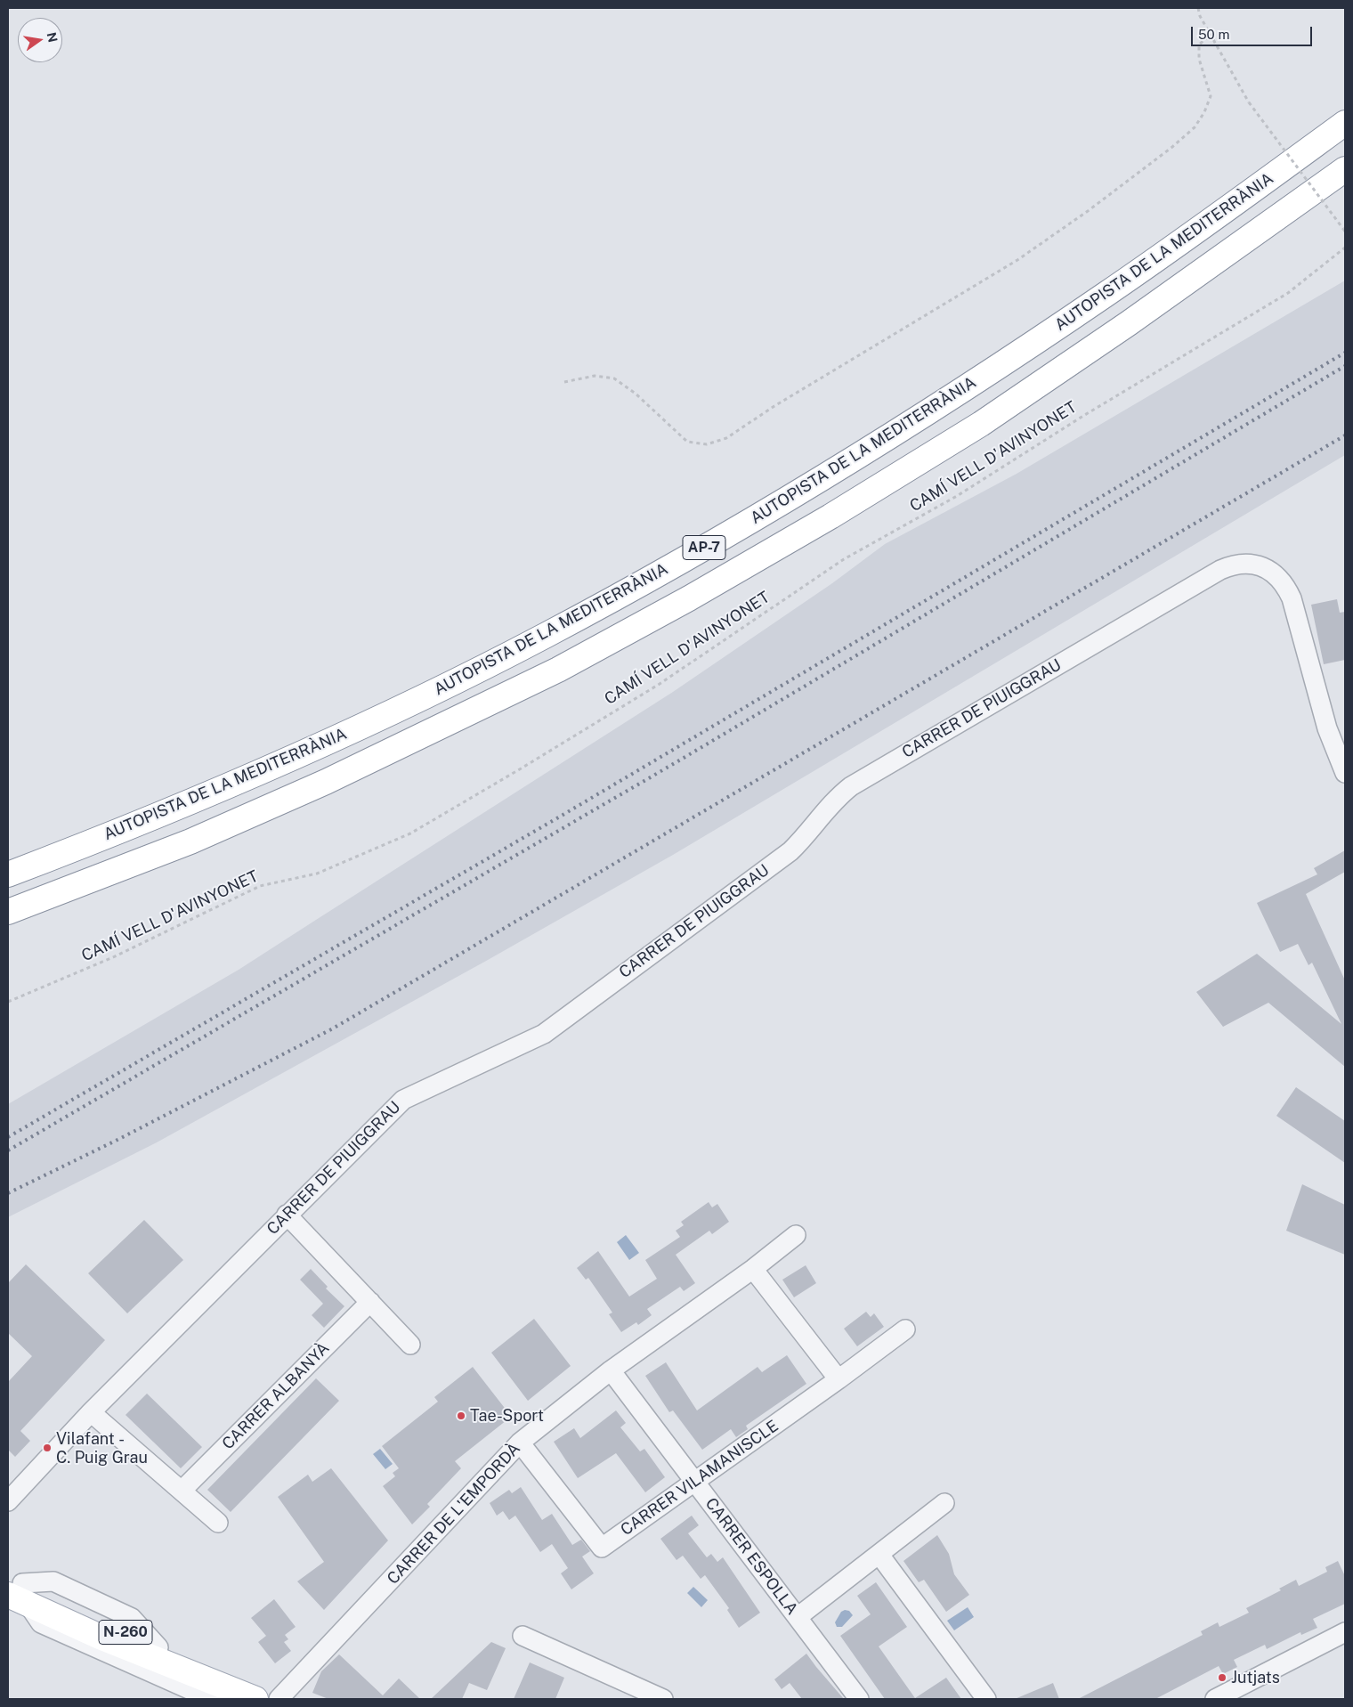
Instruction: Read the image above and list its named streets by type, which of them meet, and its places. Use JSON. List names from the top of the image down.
{
  "streets": {
    "main road": ["AUTOPISTA DE LA MEDITERRÀNIA", "AP-7", "N-260"],
    "street": [
      "CARRER DE PIUIGGRAU",
      "CARRER ALBANYÀ",
      "CARRER VILAMANISCLE",
      "CARRER DE L'EMPORDÀ",
      "CARRER ESPOLLA"
    ],
    "path": ["CAMÍ VELL D'AVINYONET"]
  },
  "crossings": [
    ["CARRER VILAMANISCLE", "CARRER DE L'EMPORDÀ"],
    ["CARRER VILAMANISCLE", "CARRER ESPOLLA"],
    ["CARRER DE L'EMPORDÀ", "CARRER ESPOLLA"]
  ],
  "places": ["Tae-Sport", "Vilafant - C. Puig Grau", "Jutjats"],
  "scale_bar": "50 m",
  "north": "right"
}
